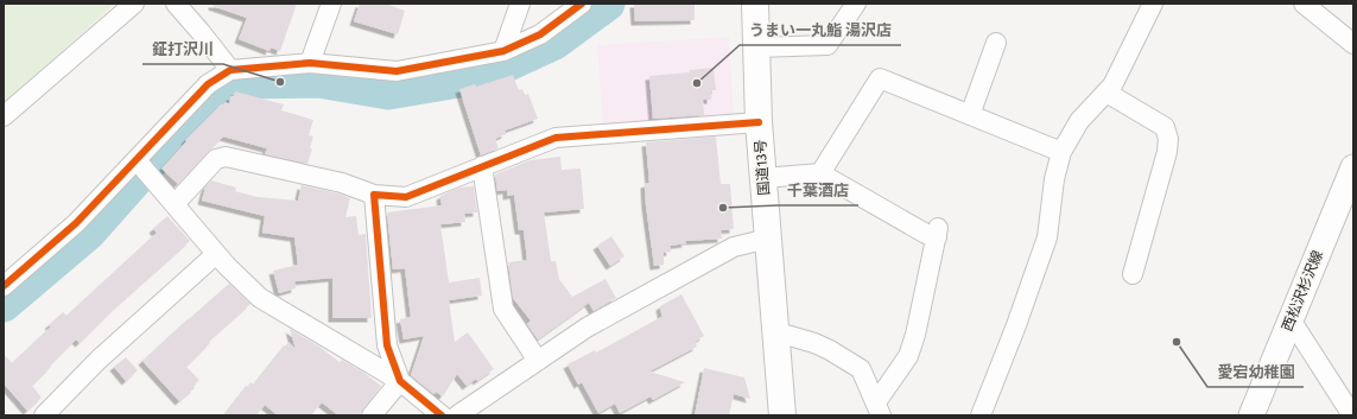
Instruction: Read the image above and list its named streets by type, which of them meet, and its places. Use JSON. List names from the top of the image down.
{
  "streets": {
    "highway": ["国道13号"],
    "main road": ["西松沢杉沢線"]
  },
  "places": [
    "鉦打沢川",
    "うまい一丸鮨 湯沢店",
    "千葉酒店",
    "愛宕幼稚園"
  ]
}
